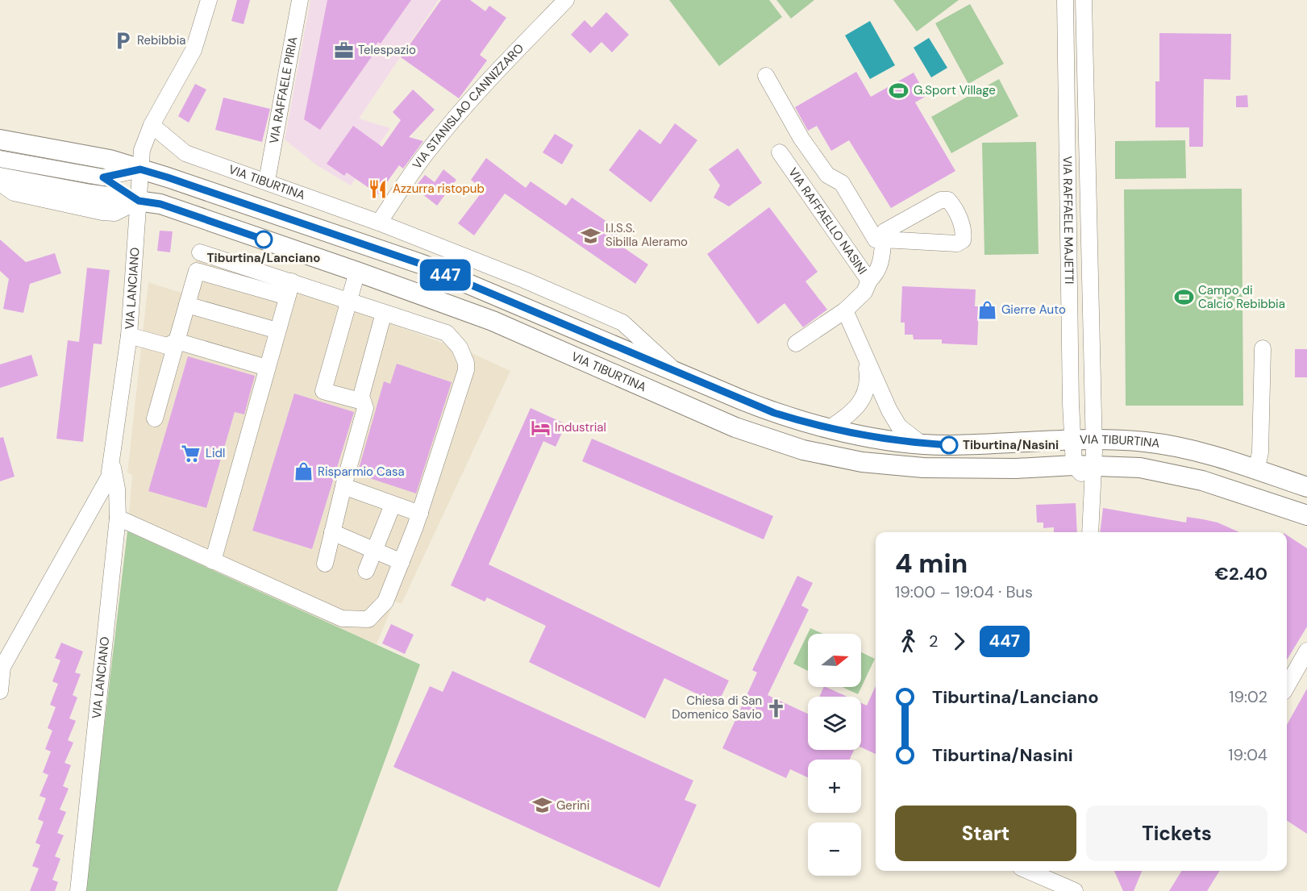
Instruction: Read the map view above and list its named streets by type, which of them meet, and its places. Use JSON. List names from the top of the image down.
{
  "streets": {
    "main road": ["VIA TIBURTINA"],
    "street": [
      "VIA RAFFAELE PIRIA",
      "VIA STANISLAO CANNIZZARO",
      "VIA RAFFAELE MAJETTI",
      "VIA RAFFAELLO NASINI",
      "VIA LANCIANO"
    ]
  },
  "crossings": [
    ["VIA RAFFAELE PIRIA", "VIA TIBURTINA"],
    ["VIA STANISLAO CANNIZZARO", "VIA TIBURTINA"],
    ["VIA TIBURTINA", "VIA RAFFAELE MAJETTI"],
    ["VIA TIBURTINA", "VIA LANCIANO"]
  ],
  "places": {
    "parking": ["Rebibbia"],
    "office": ["Telespazio"],
    "sports": ["G.Sport Village", "Campo di Calcio Rebibbia"],
    "restaurant": ["Azzurra ristopub"],
    "school or university": ["I.I.S.S. Sibilla Aleramo", "Gerini"],
    "other": ["Tiburtina/Lanciano", "Tiburtina/Nasini"],
    "shop": ["Gierre Auto", "Risparmio Casa"],
    "hotel": ["Industrial"],
    "supermarket": ["Lidl"],
    "church": ["Chiesa di San Domenico Savio"]
  },
  "lines": ["bus line 447"],
  "north": "right",
  "page": {
    "on_map": "447",
    "heading": ["4 min", "19:00 – 19:04 · Bus", "€2.40"],
    "legs": ["2", "447"],
    "map_buttons": ["+", "−"],
    "list": [
      {
        "name": "Tiburtina/Lanciano",
        "value": "19:02"
      },
      {
        "name": "Tiburtina/Nasini",
        "value": "19:04"
      }
    ],
    "buttons": ["Start", "Tickets"]
  }
}
